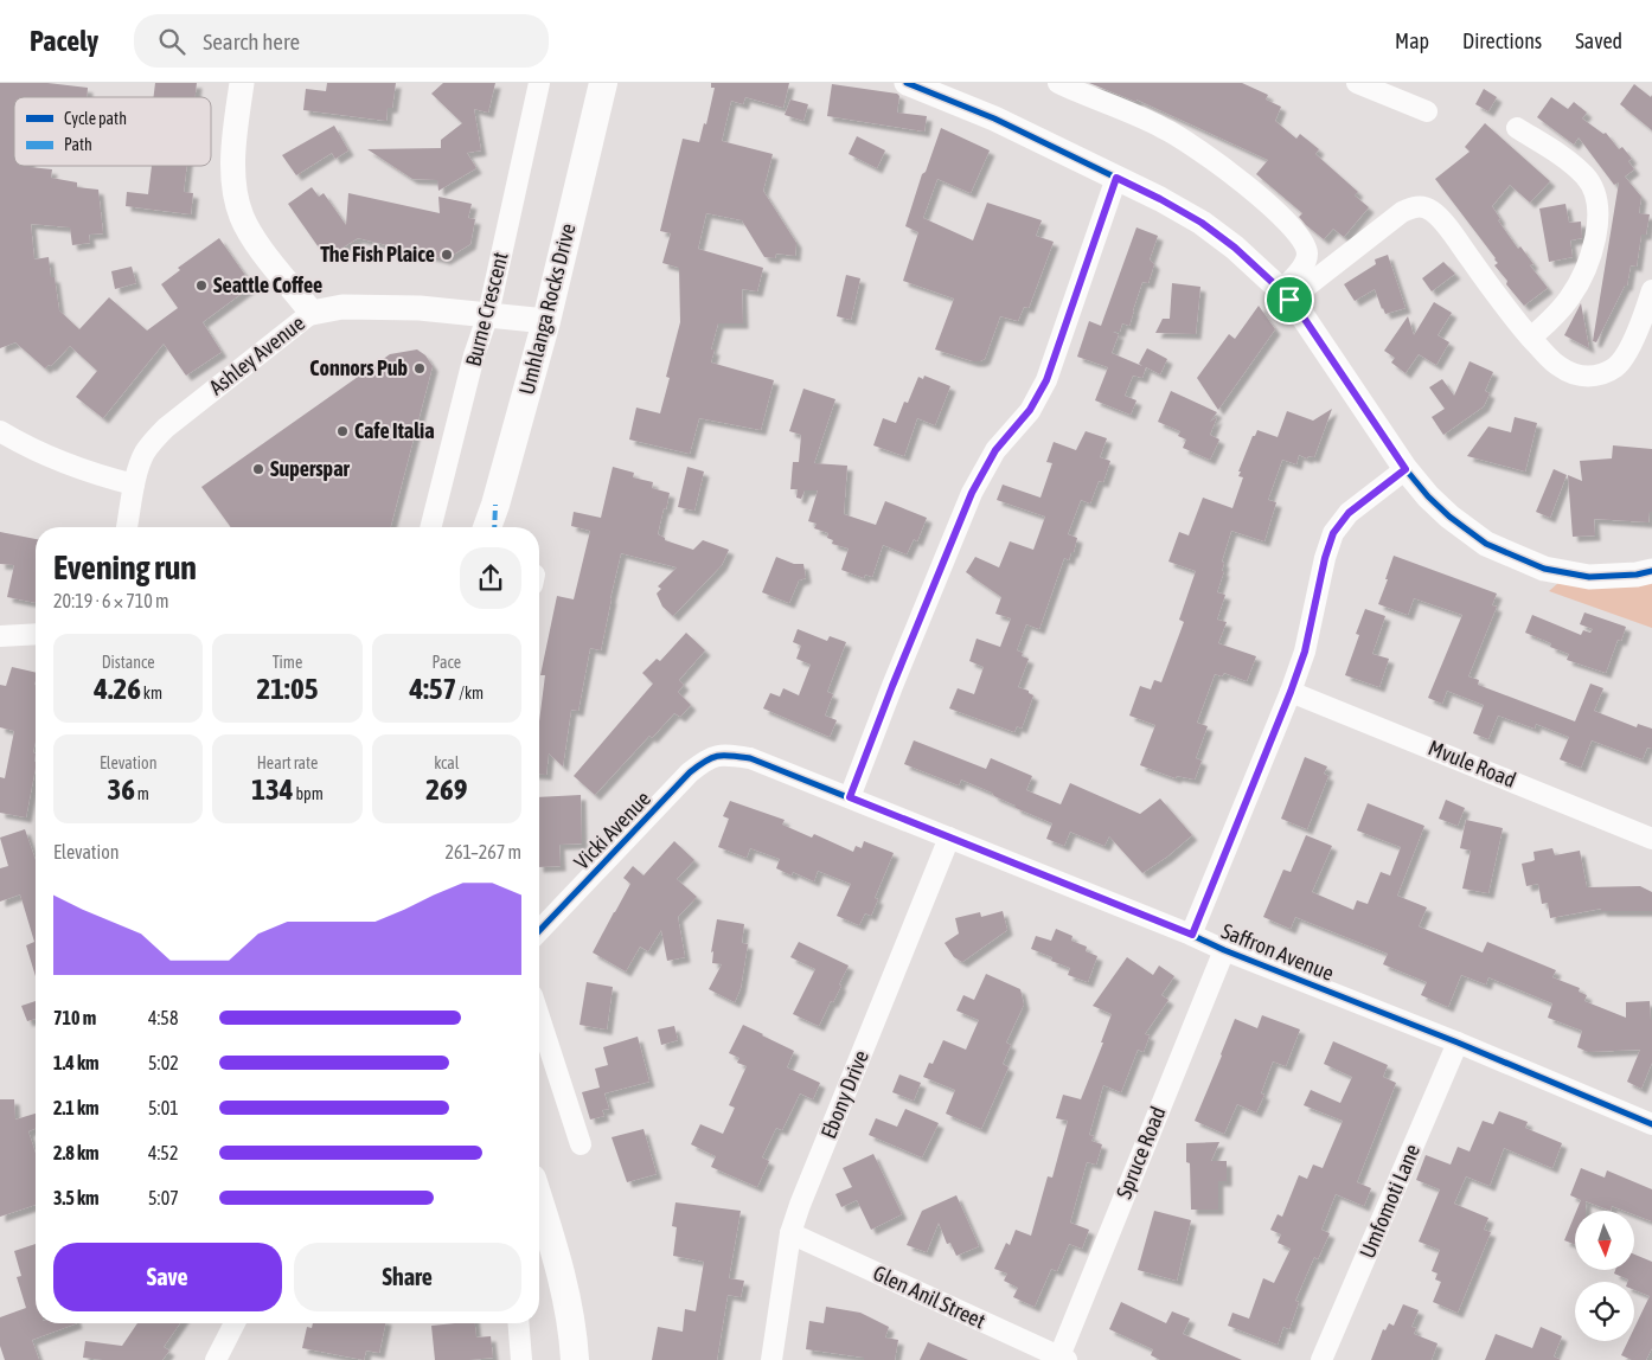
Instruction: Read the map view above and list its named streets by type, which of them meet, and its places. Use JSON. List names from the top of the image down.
{
  "streets": {
    "main road": ["Umhlanga Rocks Drive"],
    "street": [
      "Burne Crescent",
      "Ashley Avenue",
      "Mvule Road",
      "Vicki Avenue",
      "Saffron Avenue",
      "Ebony Drive",
      "Spruce Road",
      "Umfomoti Lane",
      "Glen Anil Street"
    ]
  },
  "crossings": [
    ["Burne Crescent", "Ashley Avenue"],
    ["Umhlanga Rocks Drive", "Ashley Avenue"],
    ["Vicki Avenue", "Saffron Avenue"],
    ["Saffron Avenue", "Ebony Drive"],
    ["Saffron Avenue", "Spruce Road"],
    ["Saffron Avenue", "Umfomoti Lane"],
    ["Ebony Drive", "Glen Anil Street"],
    ["Spruce Road", "Glen Anil Street"]
  ],
  "places": [
    "The Fish Plaice",
    "Seattle Coffee",
    "Connors Pub",
    "Cafe Italia",
    "Superspar"
  ],
  "legend": ["Cycle path", "Path"],
  "north": "bottom",
  "page": {
    "header": "Pacely",
    "search": "Search here",
    "nav": ["Map", "Directions", "Saved"],
    "heading": ["Evening run", "20:19 · 6 × 710 m"],
    "stats": [
      ["Distance", "4.26 km"],
      ["Time", "21:05"],
      ["Pace", "4:57 /km"],
      ["Elevation", "36 m"],
      ["Heart rate", "134 bpm"],
      ["kcal", "269"]
    ],
    "chart": ["Elevation", "261–267 m"],
    "list": [
      {
        "name": "710 m",
        "note": "4:58"
      },
      {
        "name": "1.4 km",
        "note": "5:02"
      },
      {
        "name": "2.1 km",
        "note": "5:01"
      },
      {
        "name": "2.8 km",
        "note": "4:52"
      },
      {
        "name": "3.5 km",
        "note": "5:07"
      }
    ],
    "buttons": ["Save", "Share"]
  }
}
